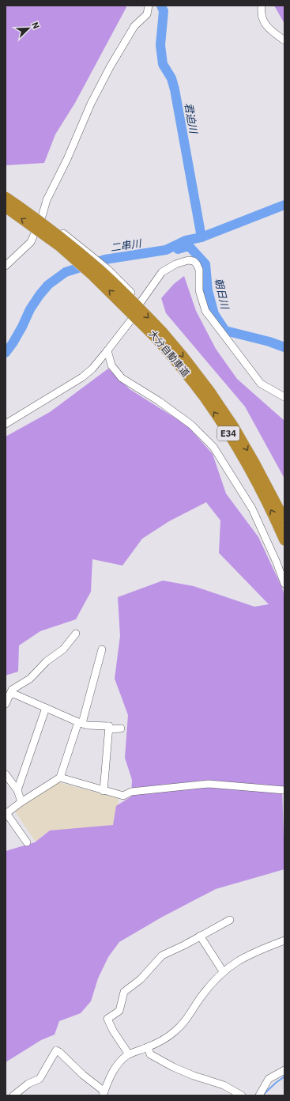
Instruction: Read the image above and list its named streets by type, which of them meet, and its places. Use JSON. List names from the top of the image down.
{
  "streets": {
    "highway": ["大分自動車道", "E34"]
  },
  "water": ["君迫川", "二串川", "朝日川"],
  "north": "top right"
}
